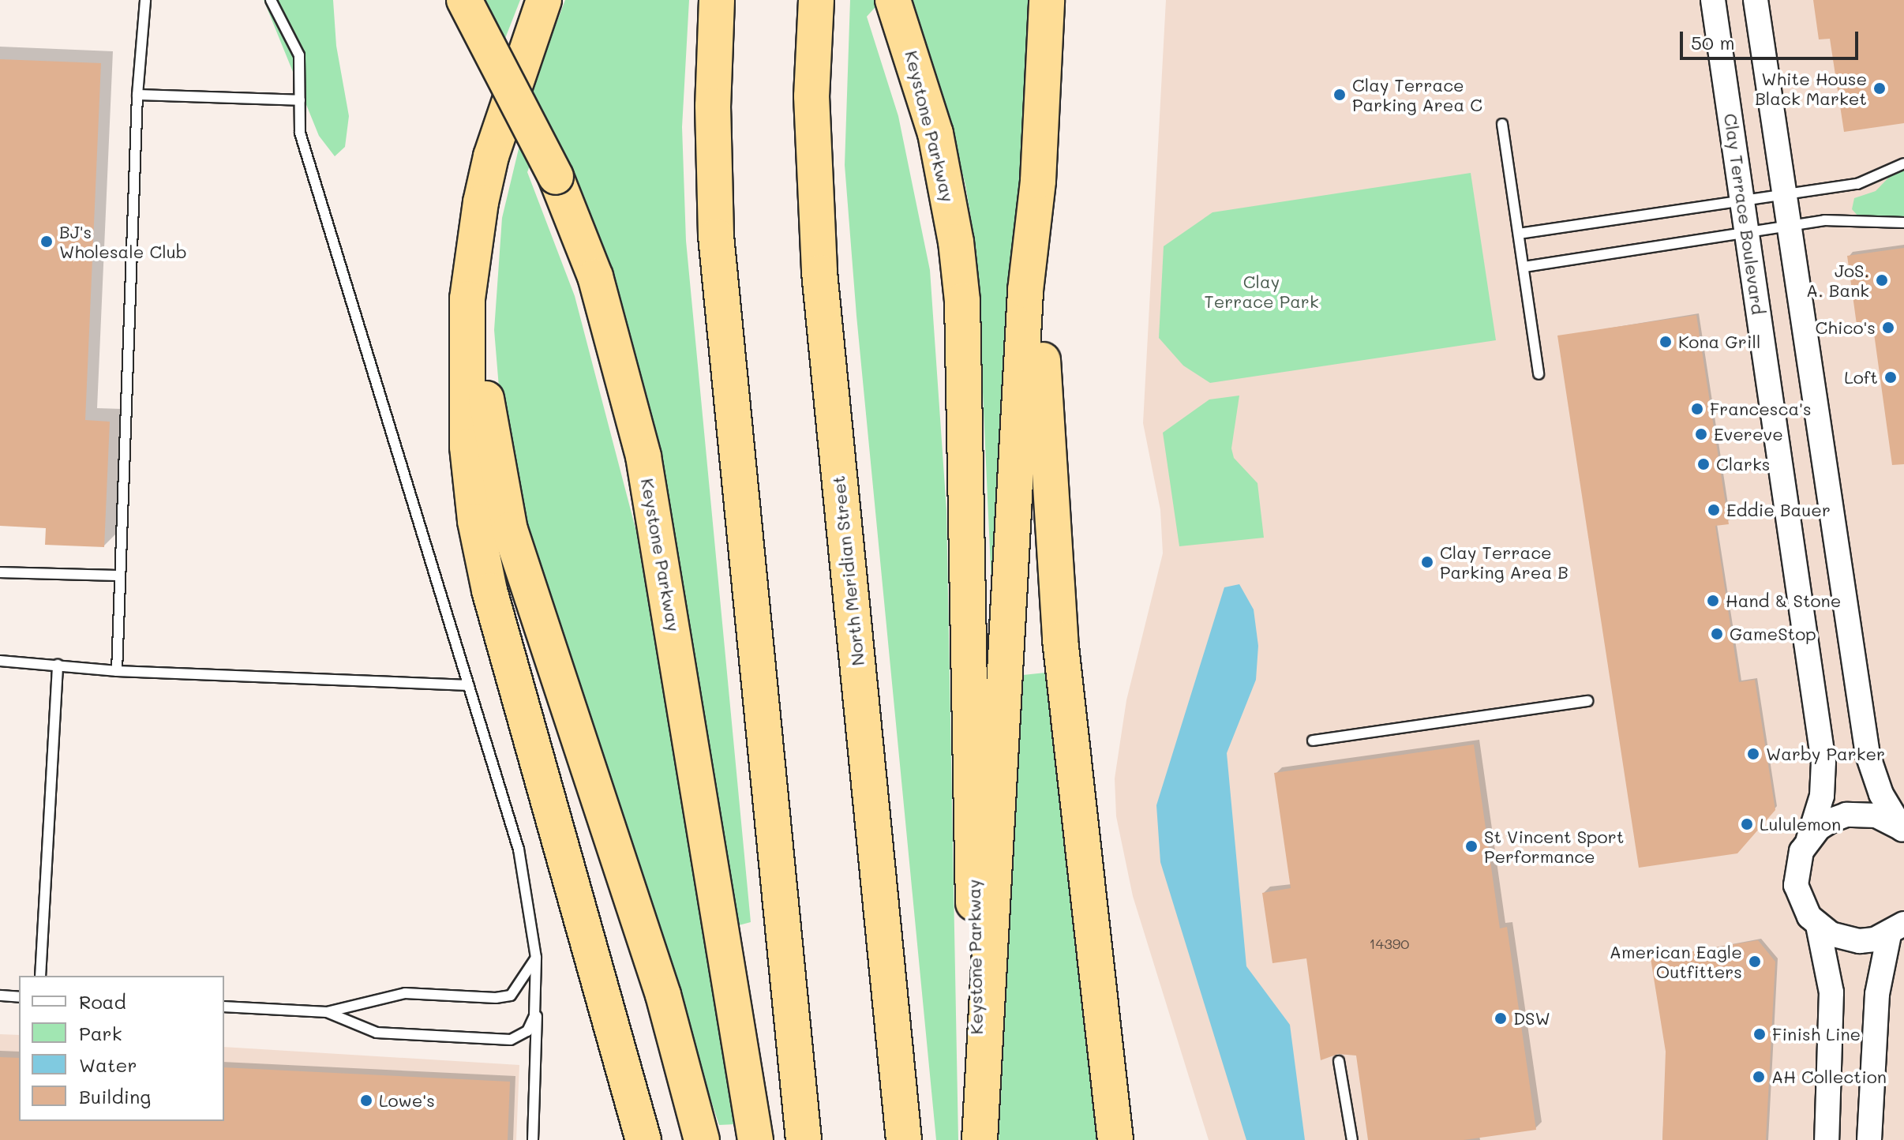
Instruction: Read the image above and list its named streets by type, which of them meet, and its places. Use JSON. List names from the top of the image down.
{
  "streets": {
    "highway": ["Keystone Parkway", "North Meridian Street"],
    "street": ["Clay Terrace Boulevard"]
  },
  "parks": ["Clay Terrace Park"],
  "places": [
    "White House Black Market",
    "Clay Terrace Parking Area C",
    "BJ's Wholesale Club",
    "JoS. A. Bank",
    "Chico's",
    "Kona Grill",
    "Loft",
    "Francesca's",
    "Evereve",
    "Clarks",
    "Eddie Bauer",
    "Clay Terrace Parking Area B",
    "Hand & Stone",
    "GameStop",
    "Warby Parker",
    "Lululemon",
    "St Vincent Sport Performance",
    "American Eagle Outfitters",
    "DSW",
    "Finish Line",
    "AH Collection",
    "Lowe's"
  ],
  "house_numbers": ["14390"],
  "legend": [
    "Road",
    "Park",
    "Water",
    "Building"
  ],
  "scale_bar": "50 m"
}
